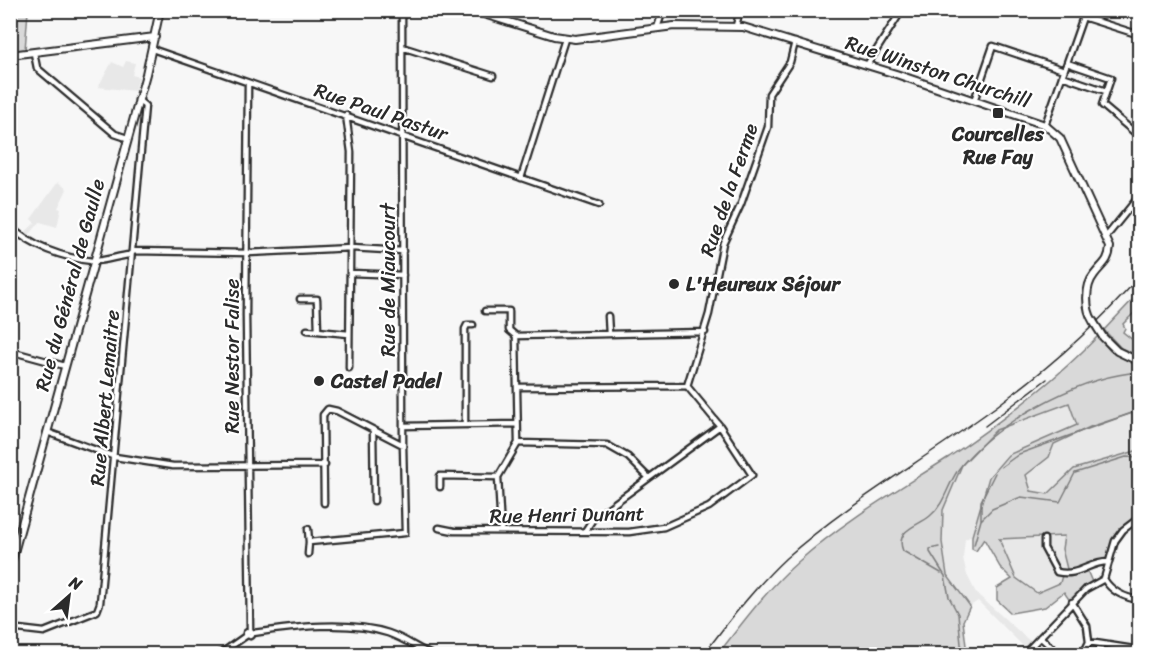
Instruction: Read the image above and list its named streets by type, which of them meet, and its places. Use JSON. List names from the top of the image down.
{
  "streets": {
    "main road": ["Rue Winston Churchill", "Rue du Général de Gaulle"],
    "street": [
      "Rue Paul Pastur",
      "Rue de la Ferme",
      "Rue de Miaucourt",
      "Rue Nestor Falise",
      "Rue Albert Lemaitre",
      "Rue Henri Dunant"
    ]
  },
  "crossings": [
    ["Rue Winston Churchill", "Rue de la Ferme"],
    ["Rue Paul Pastur", "Rue de Miaucourt"],
    ["Rue Paul Pastur", "Rue du Général de Gaulle"],
    ["Rue Paul Pastur", "Rue Nestor Falise"],
    ["Rue du Général de Gaulle", "Rue Albert Lemaitre"]
  ],
  "places": {
    "transit": ["Courcelles Rue Fay"],
    "other": ["L'Heureux Séjour", "Castel Padel"]
  },
  "north": "top right"
}
